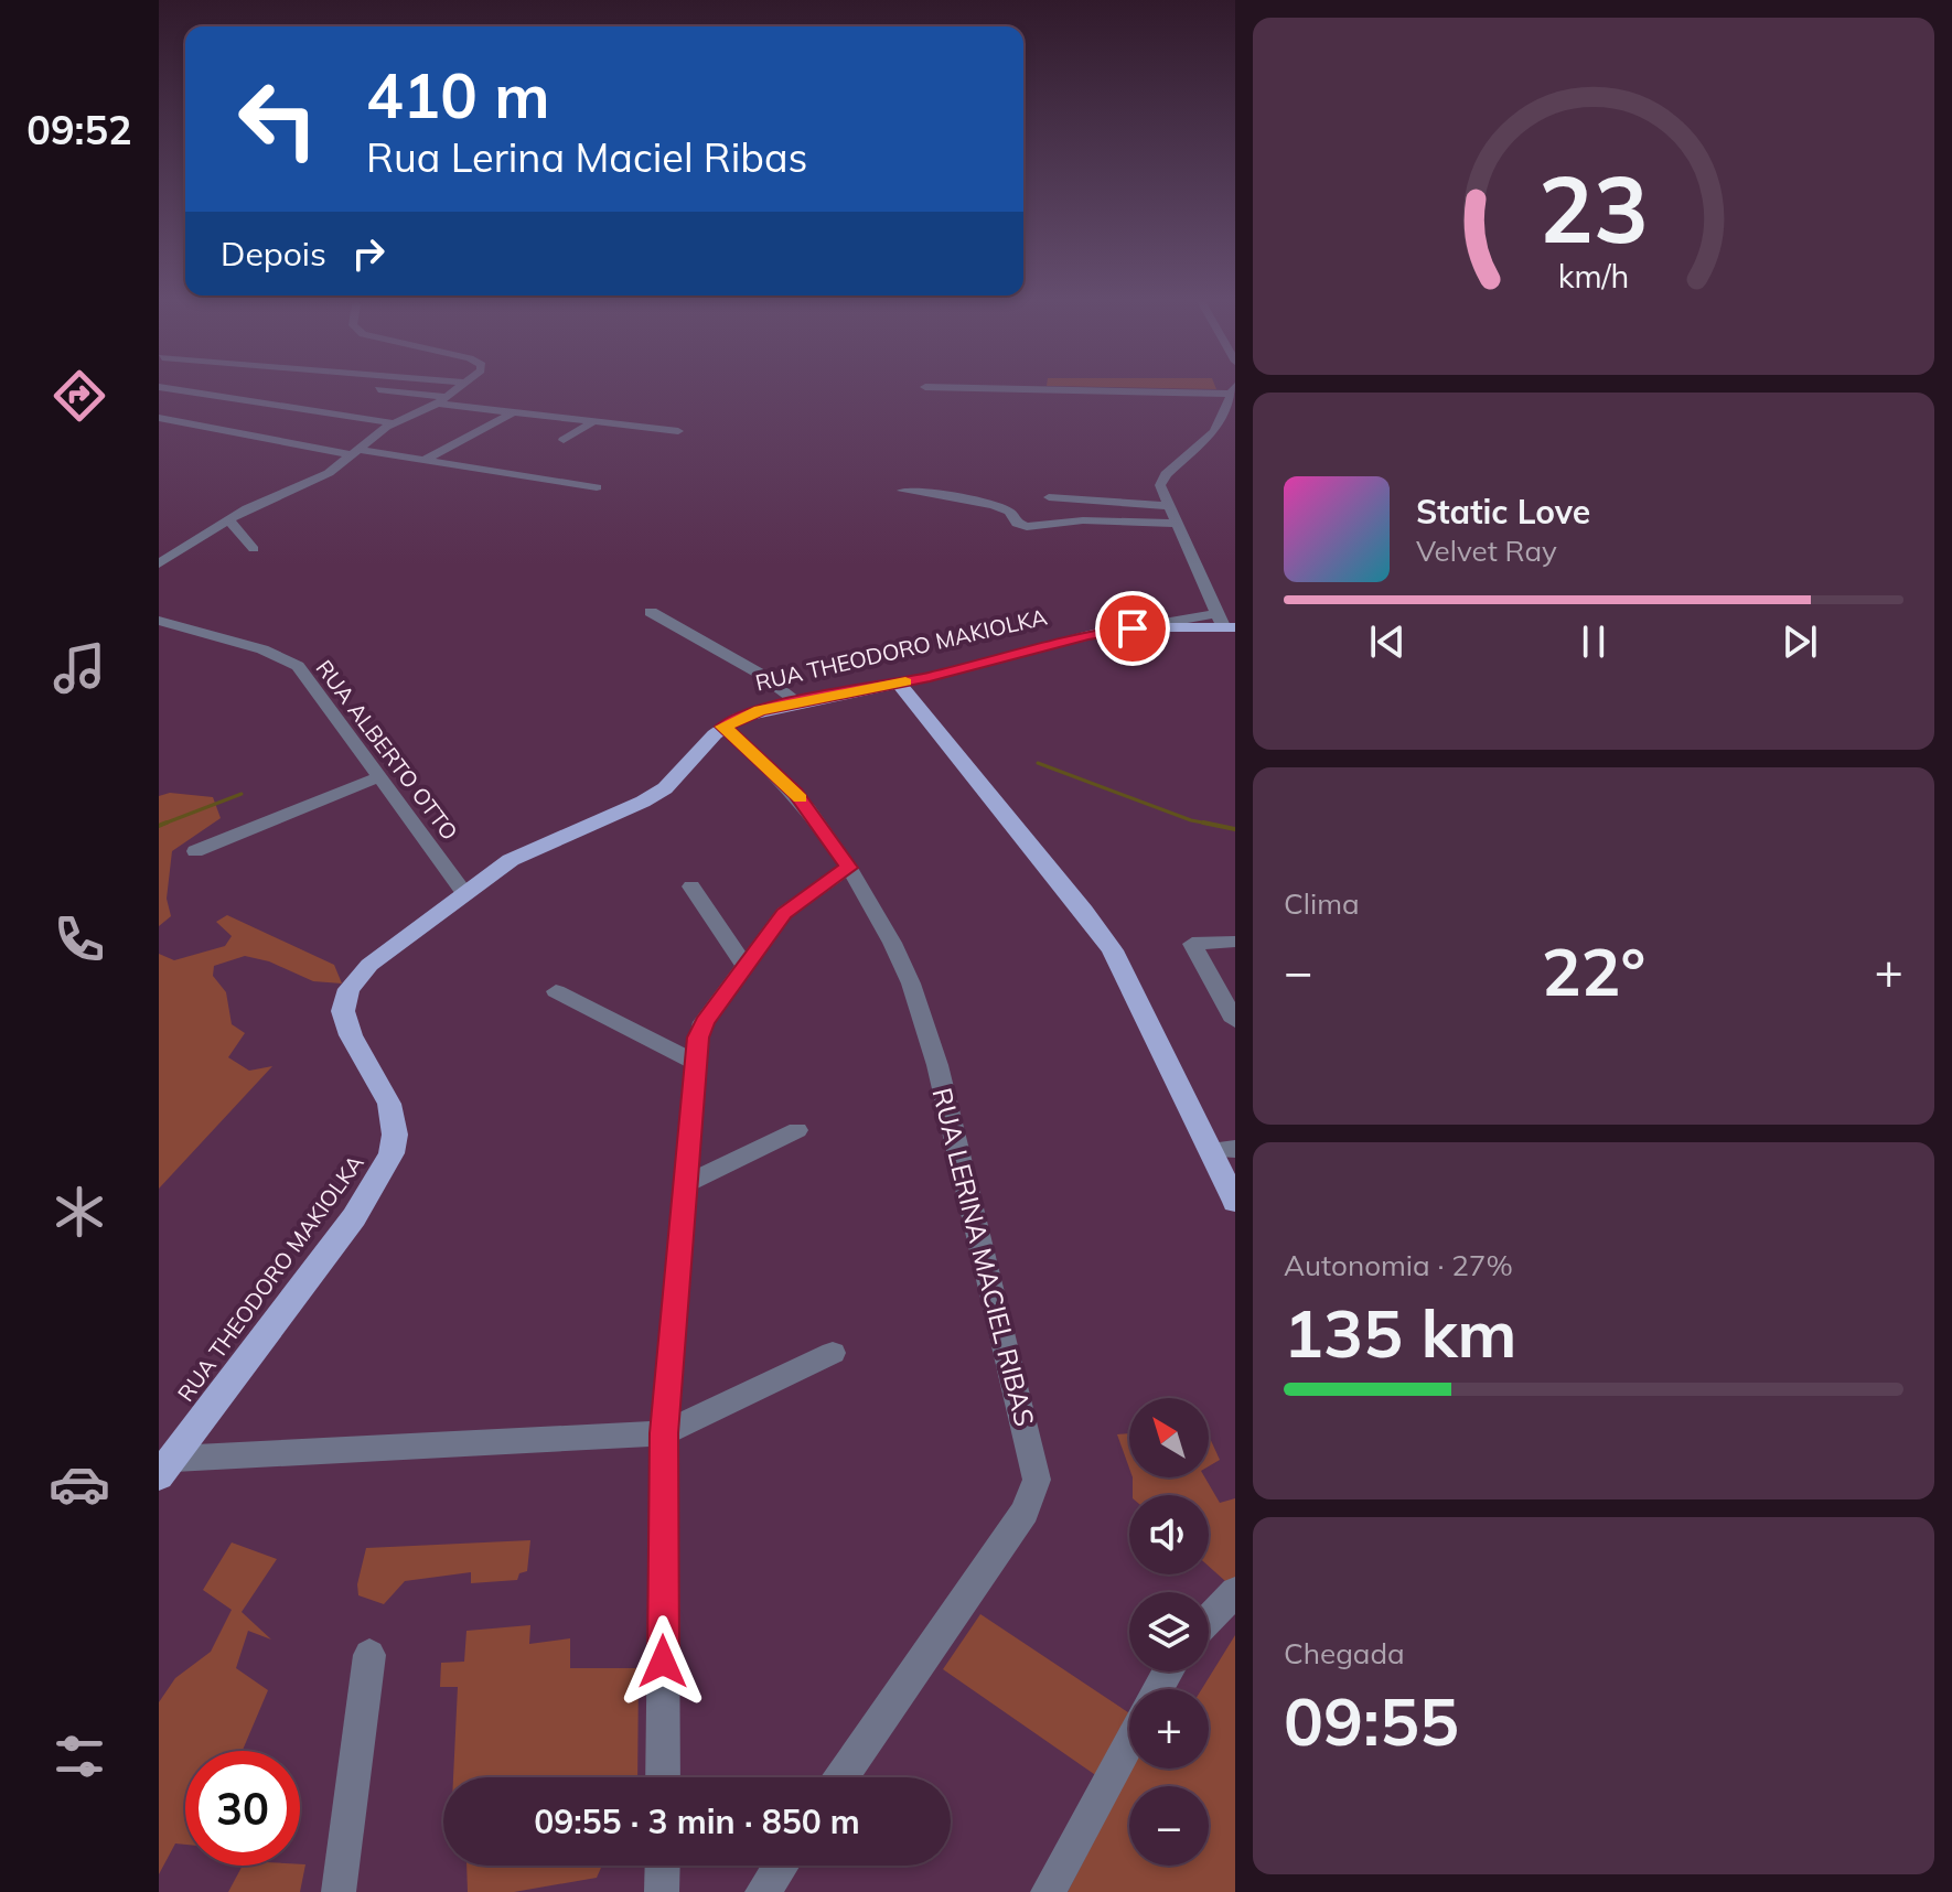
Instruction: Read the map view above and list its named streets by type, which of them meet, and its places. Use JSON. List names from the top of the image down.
{
  "streets": {
    "main road": ["RUA THEODORO MAKIOLKA"],
    "street": ["RUA ALBERTO OTTO", "RUA LERINA MACIEL RIBAS"]
  },
  "crossings": [
    ["RUA THEODORO MAKIOLKA", "RUA ALBERTO OTTO"],
    ["RUA THEODORO MAKIOLKA", "RUA LERINA MACIEL RIBAS"]
  ],
  "north": "top left",
  "page": {
    "tabs": "09:52",
    "turn": ["410 m", "Rua Lerina Maciel Ribas"],
    "then": "Depois",
    "song": ["Static Love", "Velvet Ray"],
    "tile": [
      "Clima",
      ["Autonomia · 27%", "135 km"],
      ["Chegada", "09:55"]
    ],
    "heat": ["−", "22°", "+"],
    "map_buttons": ["+", "−"],
    "limit": "30",
    "trip": "09:55 · 3 min · 850 m",
    "gauge": ["23", "km/h"]
  }
}
